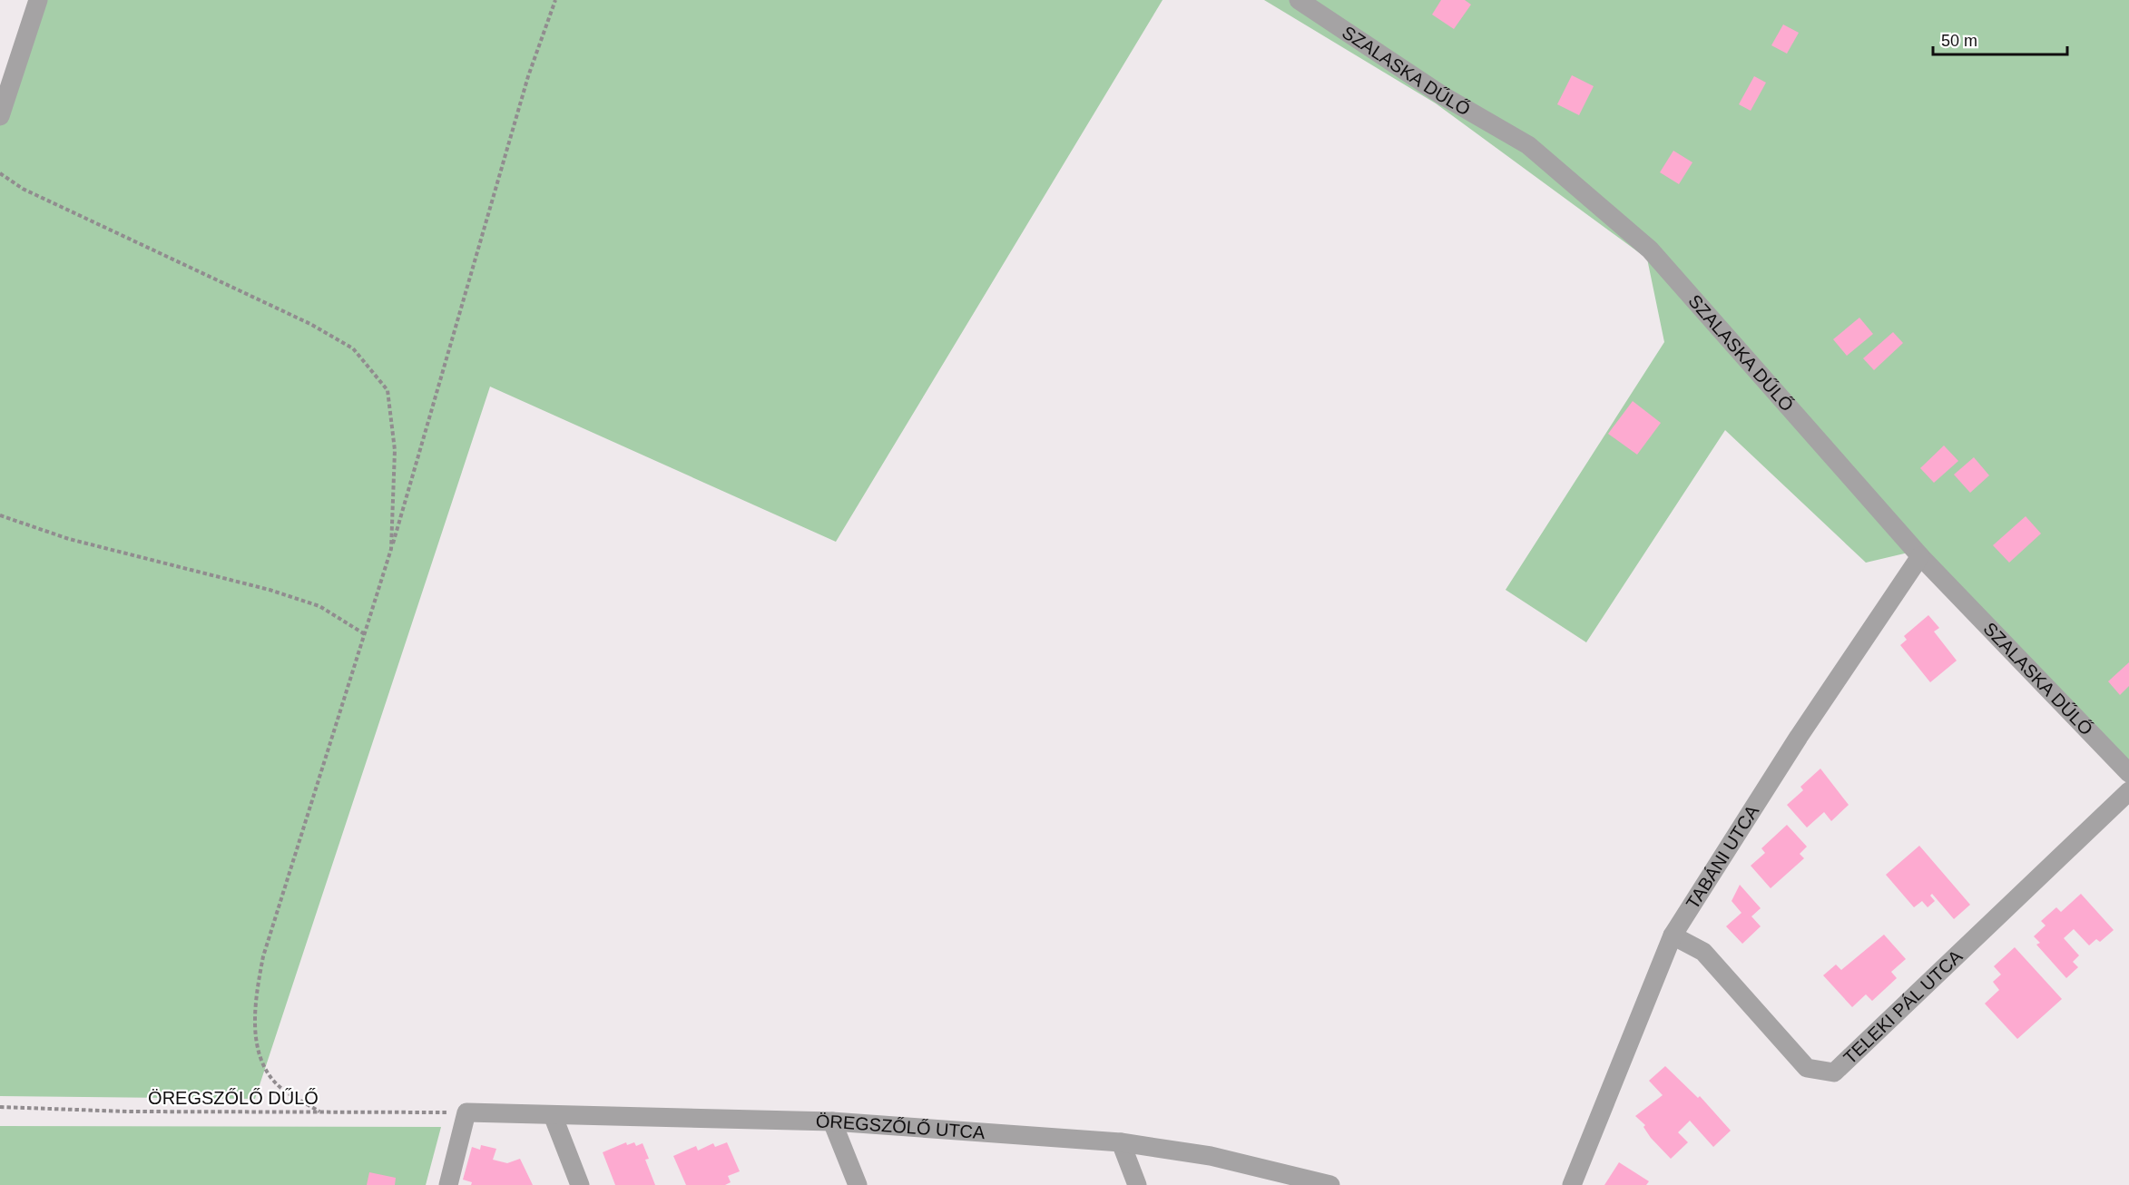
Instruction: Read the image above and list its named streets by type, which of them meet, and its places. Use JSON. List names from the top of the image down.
{
  "streets": {
    "street": [
      "SZALASKA DŰLŐ",
      "TABÁNI UTCA",
      "TELEKI PÁL UTCA",
      "ÖREGSZŐLŐ UTCA"
    ],
    "path": ["ÖREGSZŐLŐ DŰLŐ"]
  },
  "crossings": [
    ["SZALASKA DŰLŐ", "TABÁNI UTCA"],
    ["TABÁNI UTCA", "TELEKI PÁL UTCA"],
    ["ÖREGSZŐLŐ DŰLŐ", "ÖREGSZŐLŐ UTCA"]
  ],
  "scale_bar": "50 m"
}
